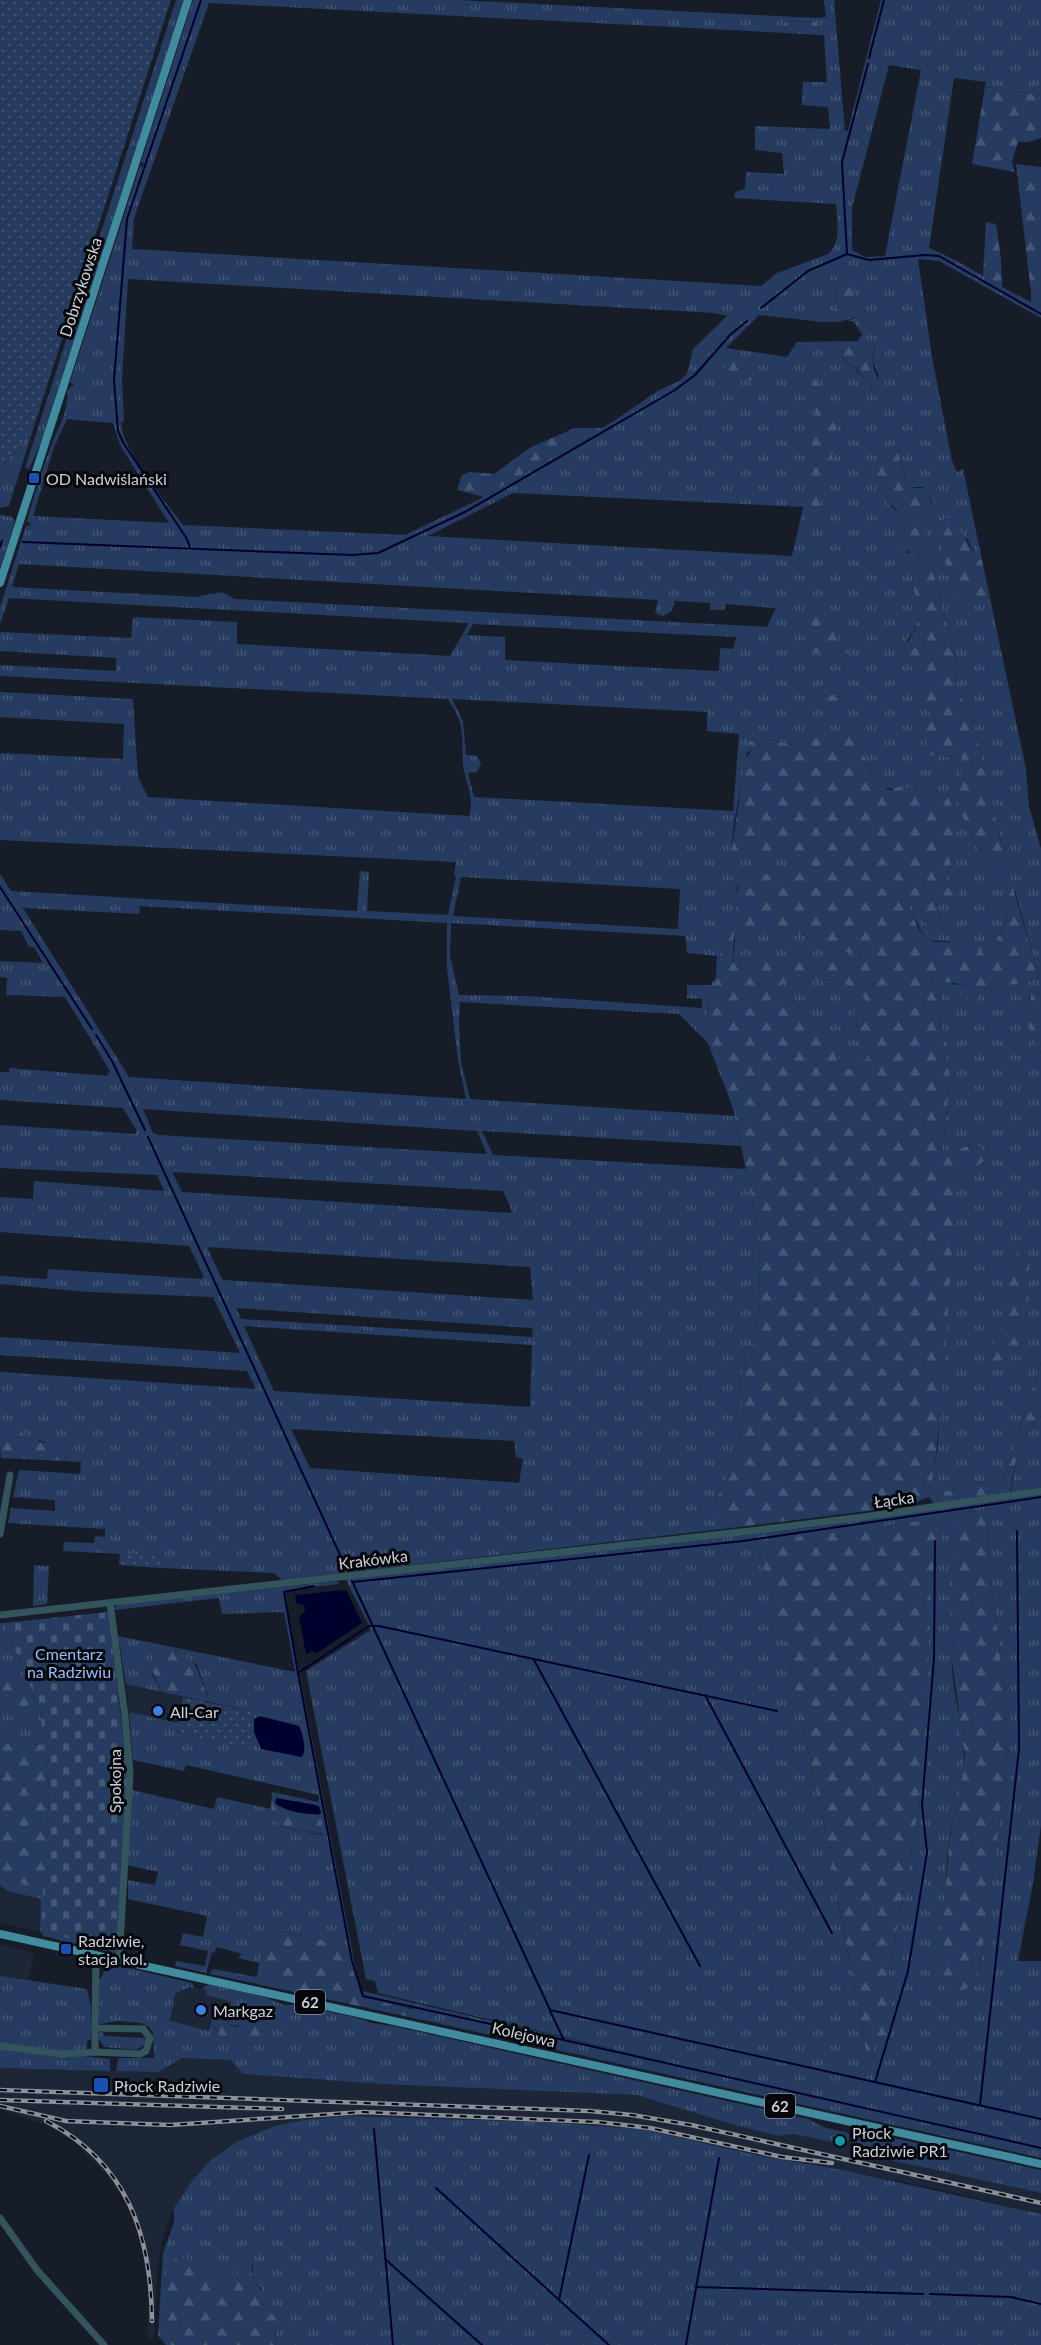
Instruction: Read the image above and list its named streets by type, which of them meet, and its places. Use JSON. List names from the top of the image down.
{
  "streets": {
    "main road": ["Dobrzykowska", "62", "Kolejowa"],
    "street": ["Łącka", "Krakówka", "Spokojna"]
  },
  "crossings": [
    ["Łącka", "Krakówka"],
    ["Krakówka", "Spokojna"],
    ["Spokojna", "Kolejowa"]
  ],
  "parks": ["Cmentarz na Radziwiu"],
  "places": {
    "transit": ["OD Nadwiślański", "Radziwie, stacja kol.", "Płock Radziwie"],
    "other": ["All-Car", "Markgaz", "Płock Radziwie PR1"]
  }
}
